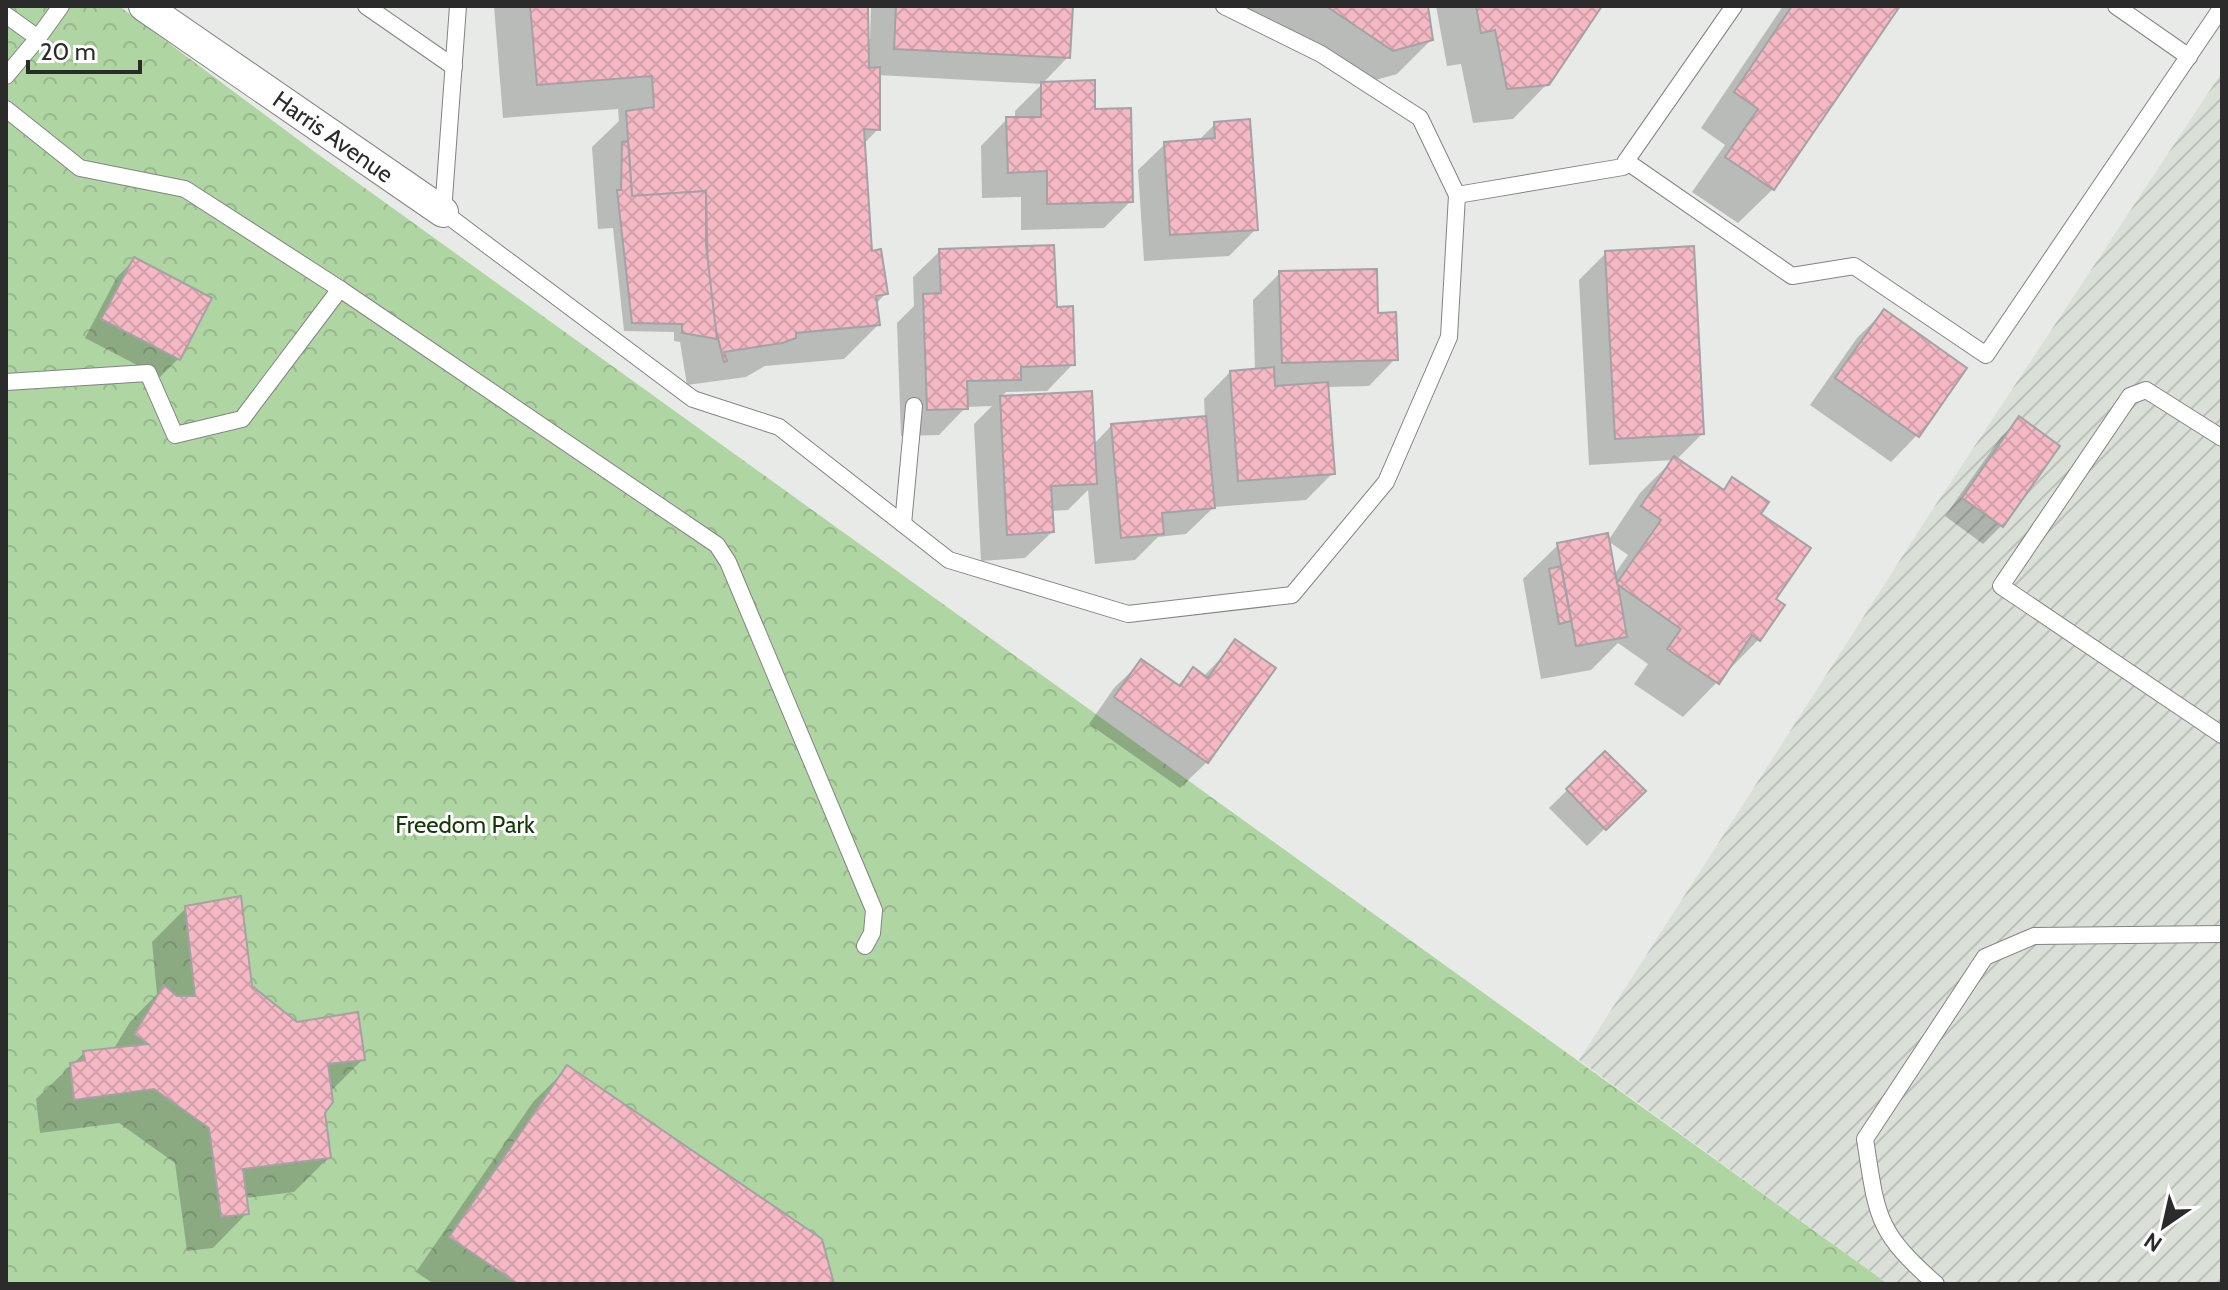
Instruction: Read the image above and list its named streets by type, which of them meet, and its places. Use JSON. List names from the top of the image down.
{
  "streets": {
    "street": ["Harris Avenue"]
  },
  "parks": ["Freedom Park"],
  "scale_bar": "20 m",
  "north": "bottom left"
}
